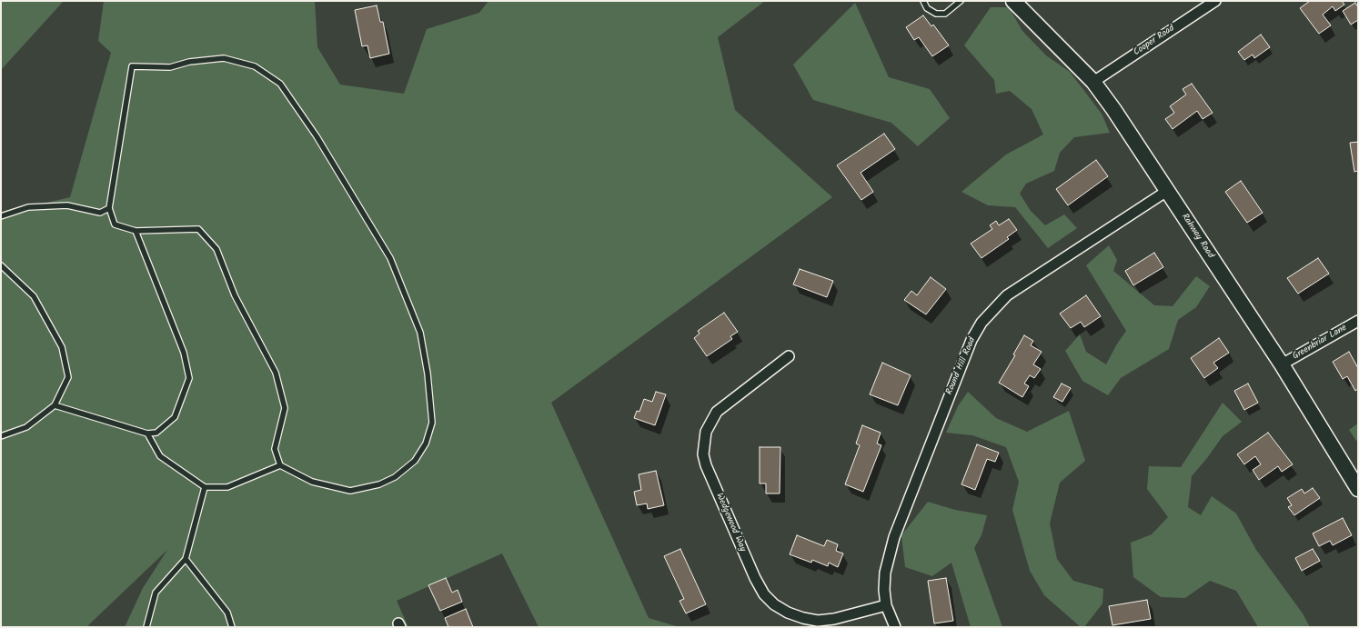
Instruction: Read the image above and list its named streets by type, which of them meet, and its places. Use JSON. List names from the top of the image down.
{
  "streets": {
    "street": [
      "Cooper Road",
      "Rahway Road",
      "Greenbriar Lane",
      "Round Hill Road",
      "Wedgewood Way"
    ]
  },
  "crossings": [
    ["Cooper Road", "Rahway Road"],
    ["Rahway Road", "Greenbriar Lane"],
    ["Rahway Road", "Round Hill Road"],
    ["Round Hill Road", "Wedgewood Way"]
  ]
}
